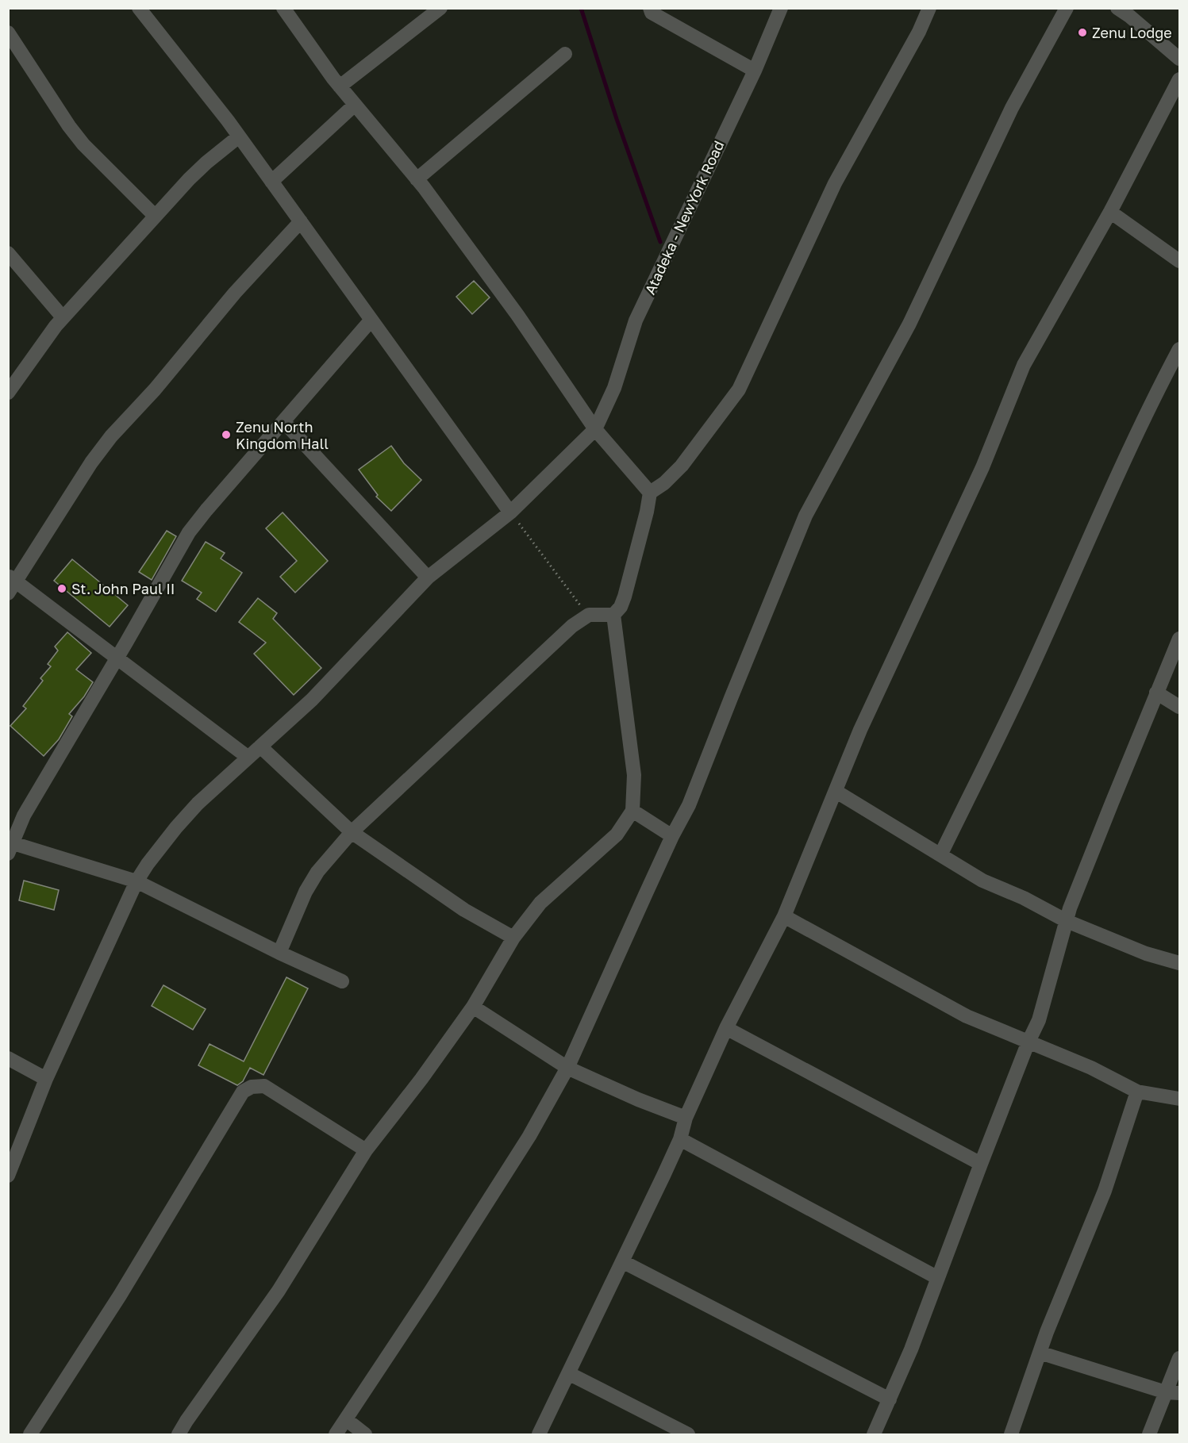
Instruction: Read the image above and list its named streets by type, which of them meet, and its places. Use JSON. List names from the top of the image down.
{
  "streets": {
    "street": ["Atadeka - NewYork Road"]
  },
  "places": ["Zenu Lodge", "Zenu North Kingdom Hall", "St. John Paul II"]
}
